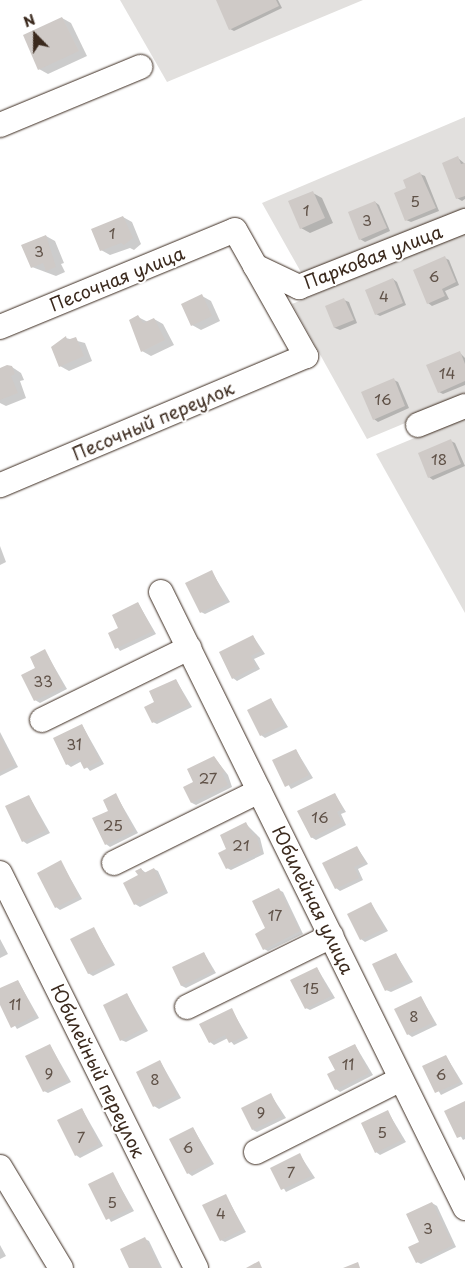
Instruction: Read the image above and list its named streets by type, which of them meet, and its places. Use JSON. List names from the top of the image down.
{
  "streets": {
    "street": [
      "Парковая улица",
      "Песочная улица",
      "Песочный переулок",
      "Юбилейная улица",
      "Юбилейный переулок"
    ]
  },
  "crossings": [
    ["Парковая улица", "Песочная улица"],
    ["Парковая улица", "Песочный переулок"],
    ["Песочная улица", "Песочный переулок"]
  ],
  "house_numbers": [
    "5",
    "1",
    "3",
    "1",
    "3",
    "6",
    "4",
    "14",
    "16",
    "18",
    "33",
    "31",
    "27",
    "16",
    "25",
    "21",
    "17",
    "15",
    "11",
    "8",
    "11",
    "9",
    "6",
    "8",
    "9",
    "5",
    "7",
    "6",
    "7",
    "5",
    "4",
    "3"
  ],
  "north": "top"
}
